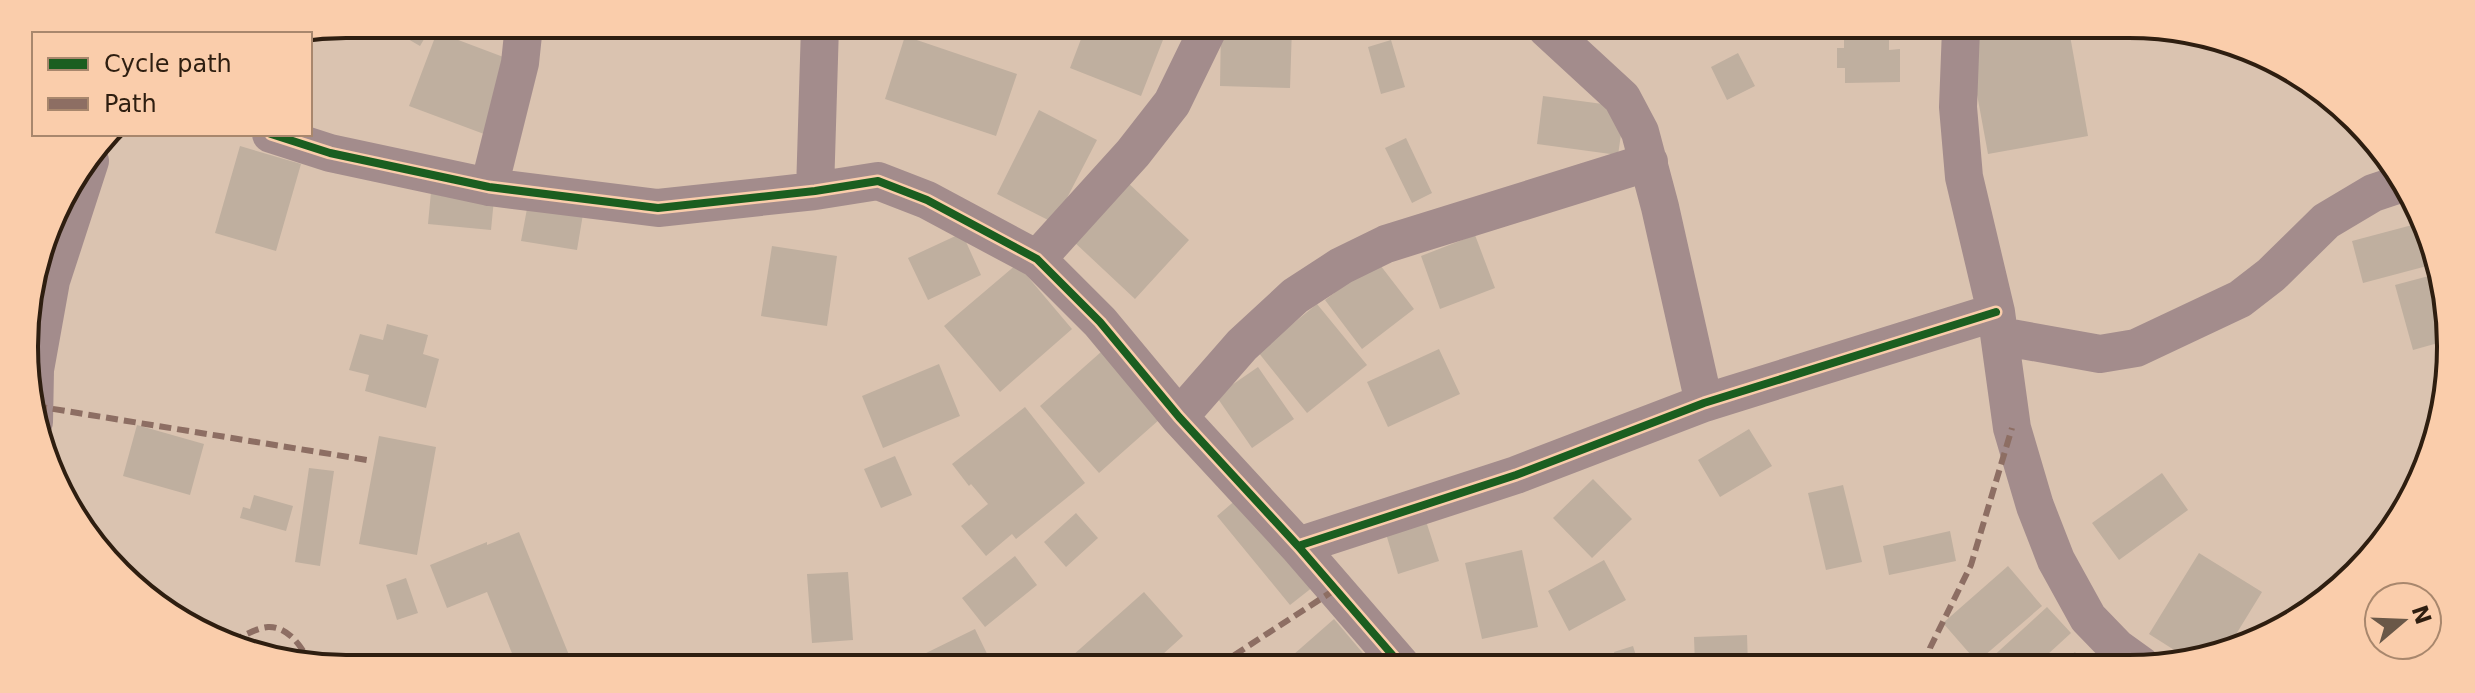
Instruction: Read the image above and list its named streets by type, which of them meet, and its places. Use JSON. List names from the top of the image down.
{
  "legend": ["Cycle path", "Path"],
  "north": "right"
}
